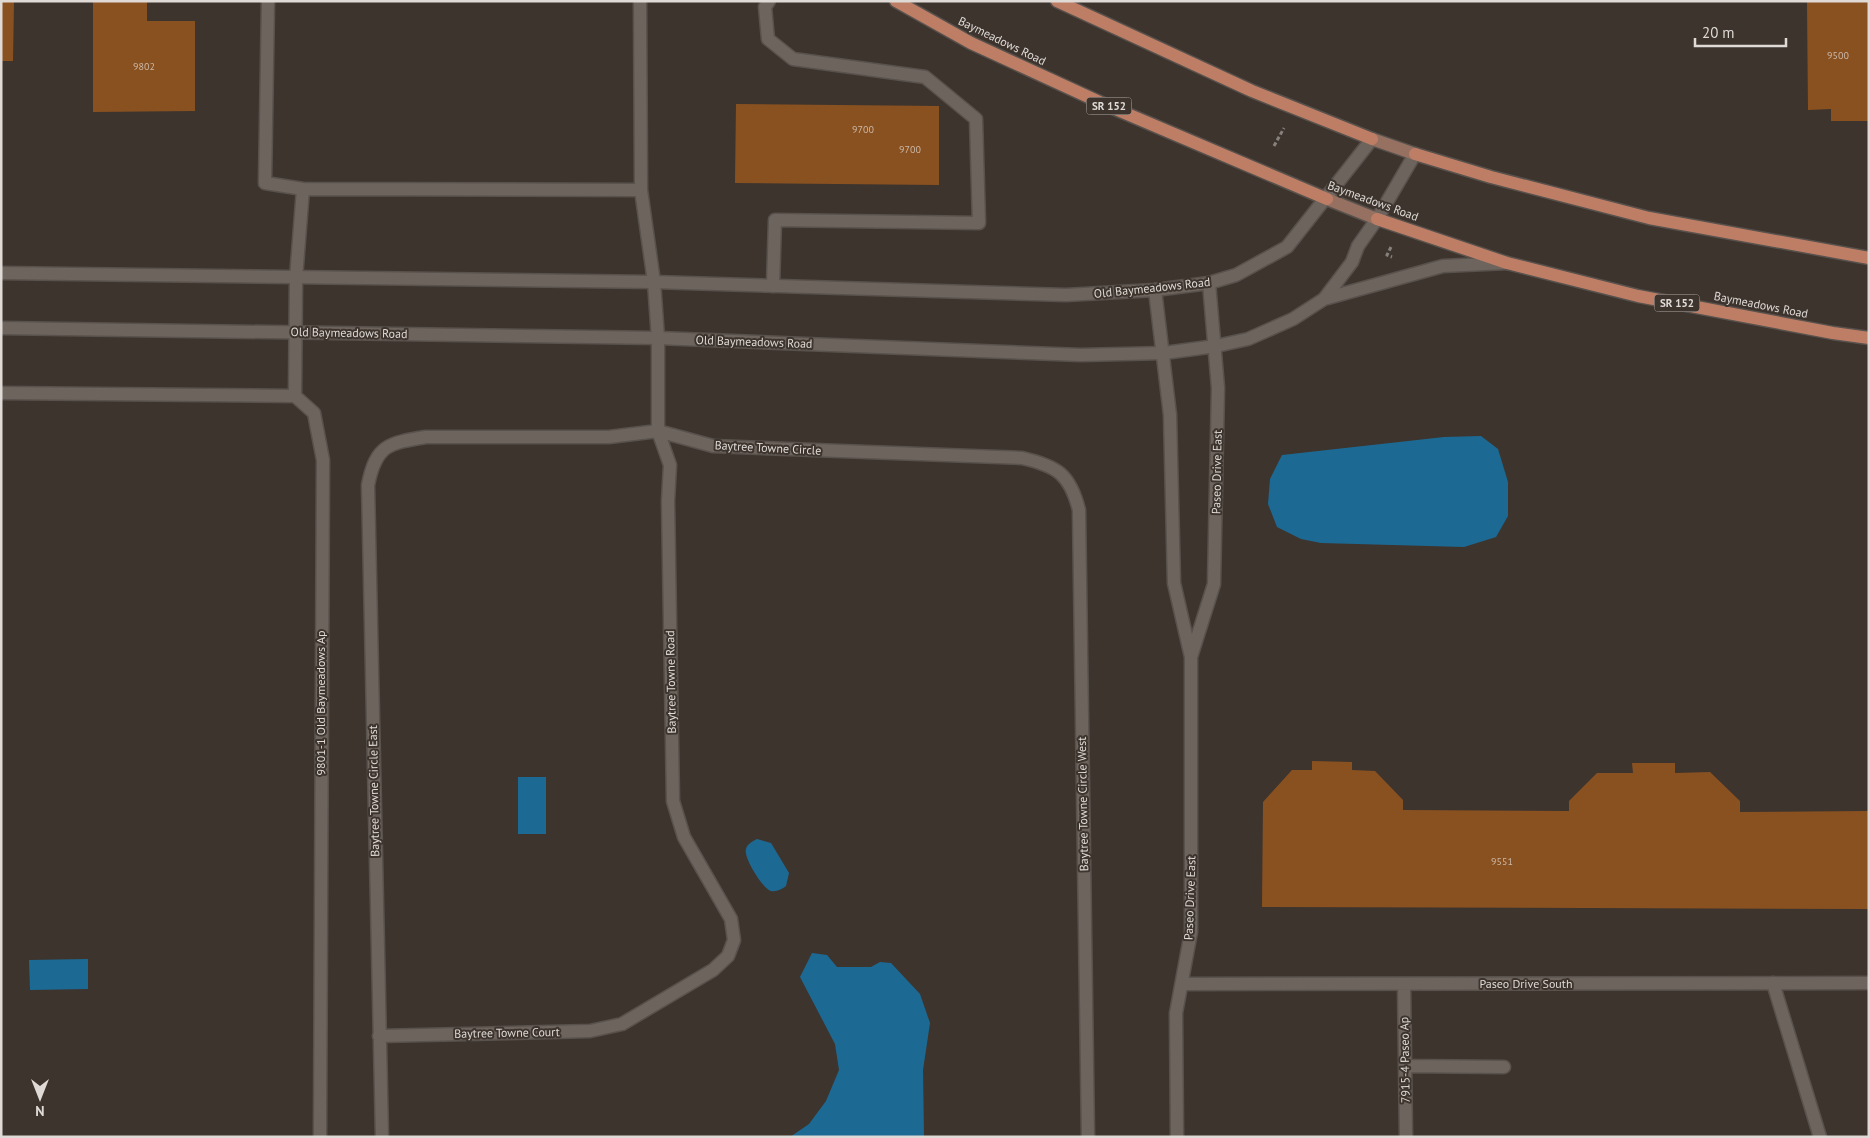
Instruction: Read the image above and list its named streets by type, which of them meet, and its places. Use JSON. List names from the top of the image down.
{
  "streets": {
    "main road": ["Baymeadows Road", "SR 152"],
    "street": [
      "Old Baymeadows Road",
      "Baytree Towne Circle",
      "Paseo Drive East",
      "Baytree Towne Road",
      "9801-1 Old Baymeadows Ap",
      "Baytree Towne Circle East",
      "Baytree Towne Circle West",
      "Paseo Drive South",
      "Baytree Towne Court",
      "7915-4 Paseo Ap"
    ]
  },
  "crossings": [
    ["Baymeadows Road", "Old Baymeadows Road"],
    ["Old Baymeadows Road", "Paseo Drive East"],
    ["Old Baymeadows Road", "Baytree Towne Road"],
    ["Baytree Towne Circle", "Baytree Towne Road"],
    ["Baytree Towne Circle", "Baytree Towne Circle East"],
    ["Baytree Towne Circle", "Baytree Towne Circle West"],
    ["Paseo Drive East", "Paseo Drive South"],
    ["Baytree Towne Road", "Baytree Towne Court"],
    ["Baytree Towne Circle East", "Baytree Towne Court"],
    ["Paseo Drive South", "7915-4 Paseo Ap"]
  ],
  "house_numbers": [
    "9500",
    "9802",
    "9700",
    "9700",
    "9551"
  ],
  "scale_bar": "20 m",
  "north": "bottom"
}
